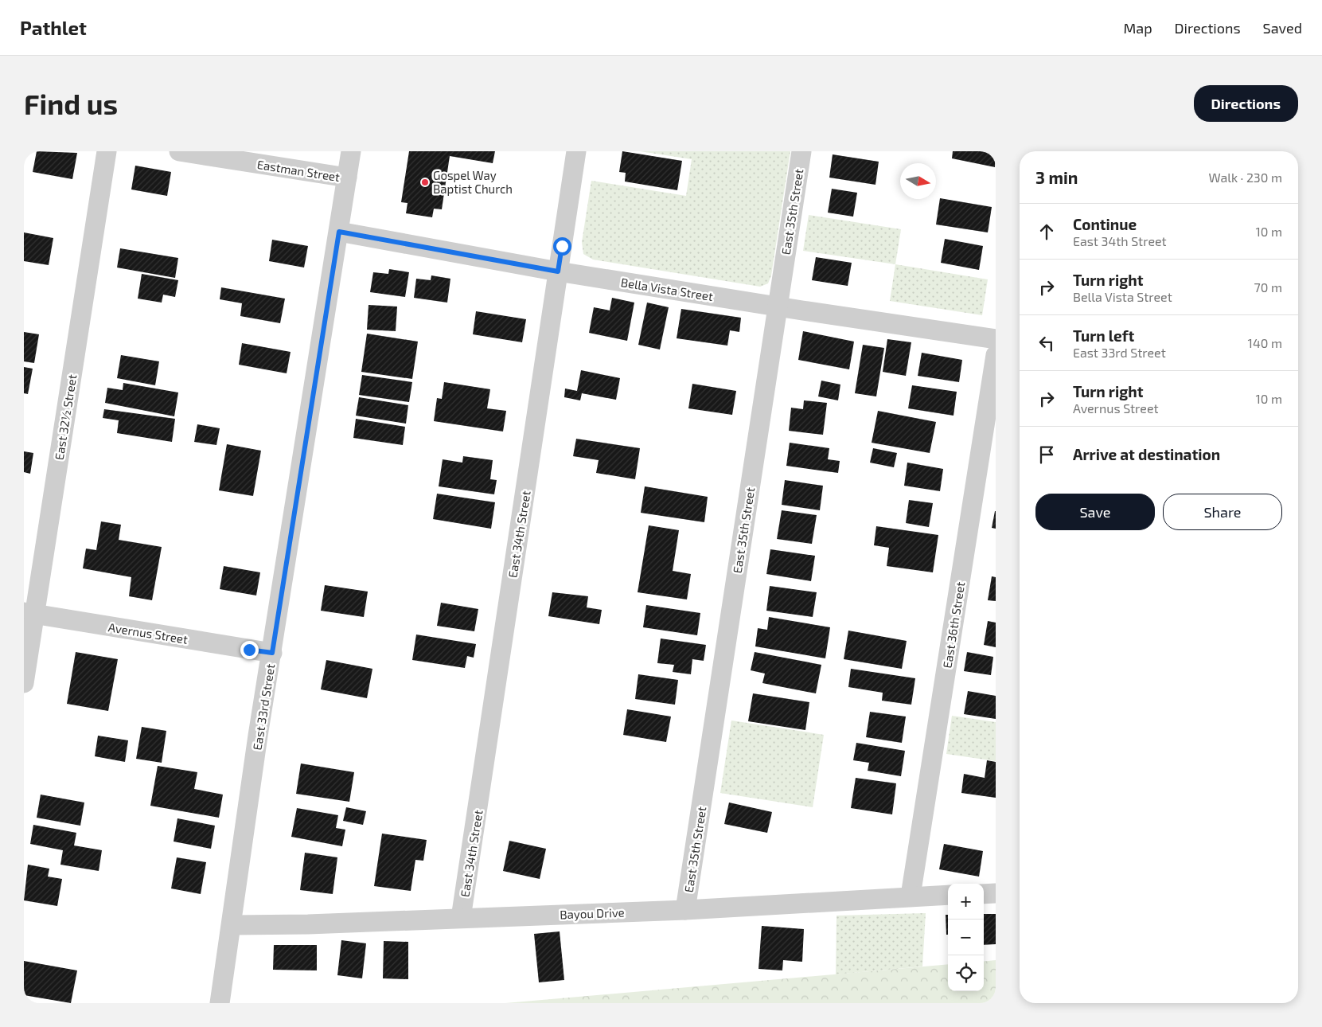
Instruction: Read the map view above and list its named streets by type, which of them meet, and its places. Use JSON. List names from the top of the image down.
{
  "streets": {
    "street": [
      "Eastman Street",
      "East 35th Street",
      "Bella Vista Street",
      "East 32½ Street",
      "East 34th Street",
      "East 36th Street",
      "Avernus Street",
      "East 33rd Street",
      "Bayou Drive"
    ]
  },
  "crossings": [
    ["Eastman Street", "East 33rd Street"],
    ["East 35th Street", "Bella Vista Street"],
    ["East 35th Street", "Bayou Drive"],
    ["Bella Vista Street", "East 34th Street"],
    ["Bella Vista Street", "East 33rd Street"],
    ["East 32½ Street", "Avernus Street"],
    ["East 34th Street", "Bayou Drive"],
    ["East 36th Street", "Bayou Drive"],
    ["Avernus Street", "East 33rd Street"],
    ["East 33rd Street", "Bayou Drive"]
  ],
  "places": ["Gospel Way Baptist Church"],
  "north": "right",
  "page": {
    "header": "Pathlet",
    "nav": ["Map", "Directions", "Saved"],
    "buttons": [
      "Directions",
      ["Save", "Share"]
    ],
    "title": "Find us",
    "heading": ["3 min", "Walk · 230 m"],
    "list": [
      ["Continue", "East 34th Street", "10 m"],
      ["Turn right", "Bella Vista Street", "70 m"],
      ["Turn left", "East 33rd Street", "140 m"],
      ["Turn right", "Avernus Street", "10 m"],
      "Arrive at destination"
    ],
    "map_buttons": ["+", "−"]
  }
}
